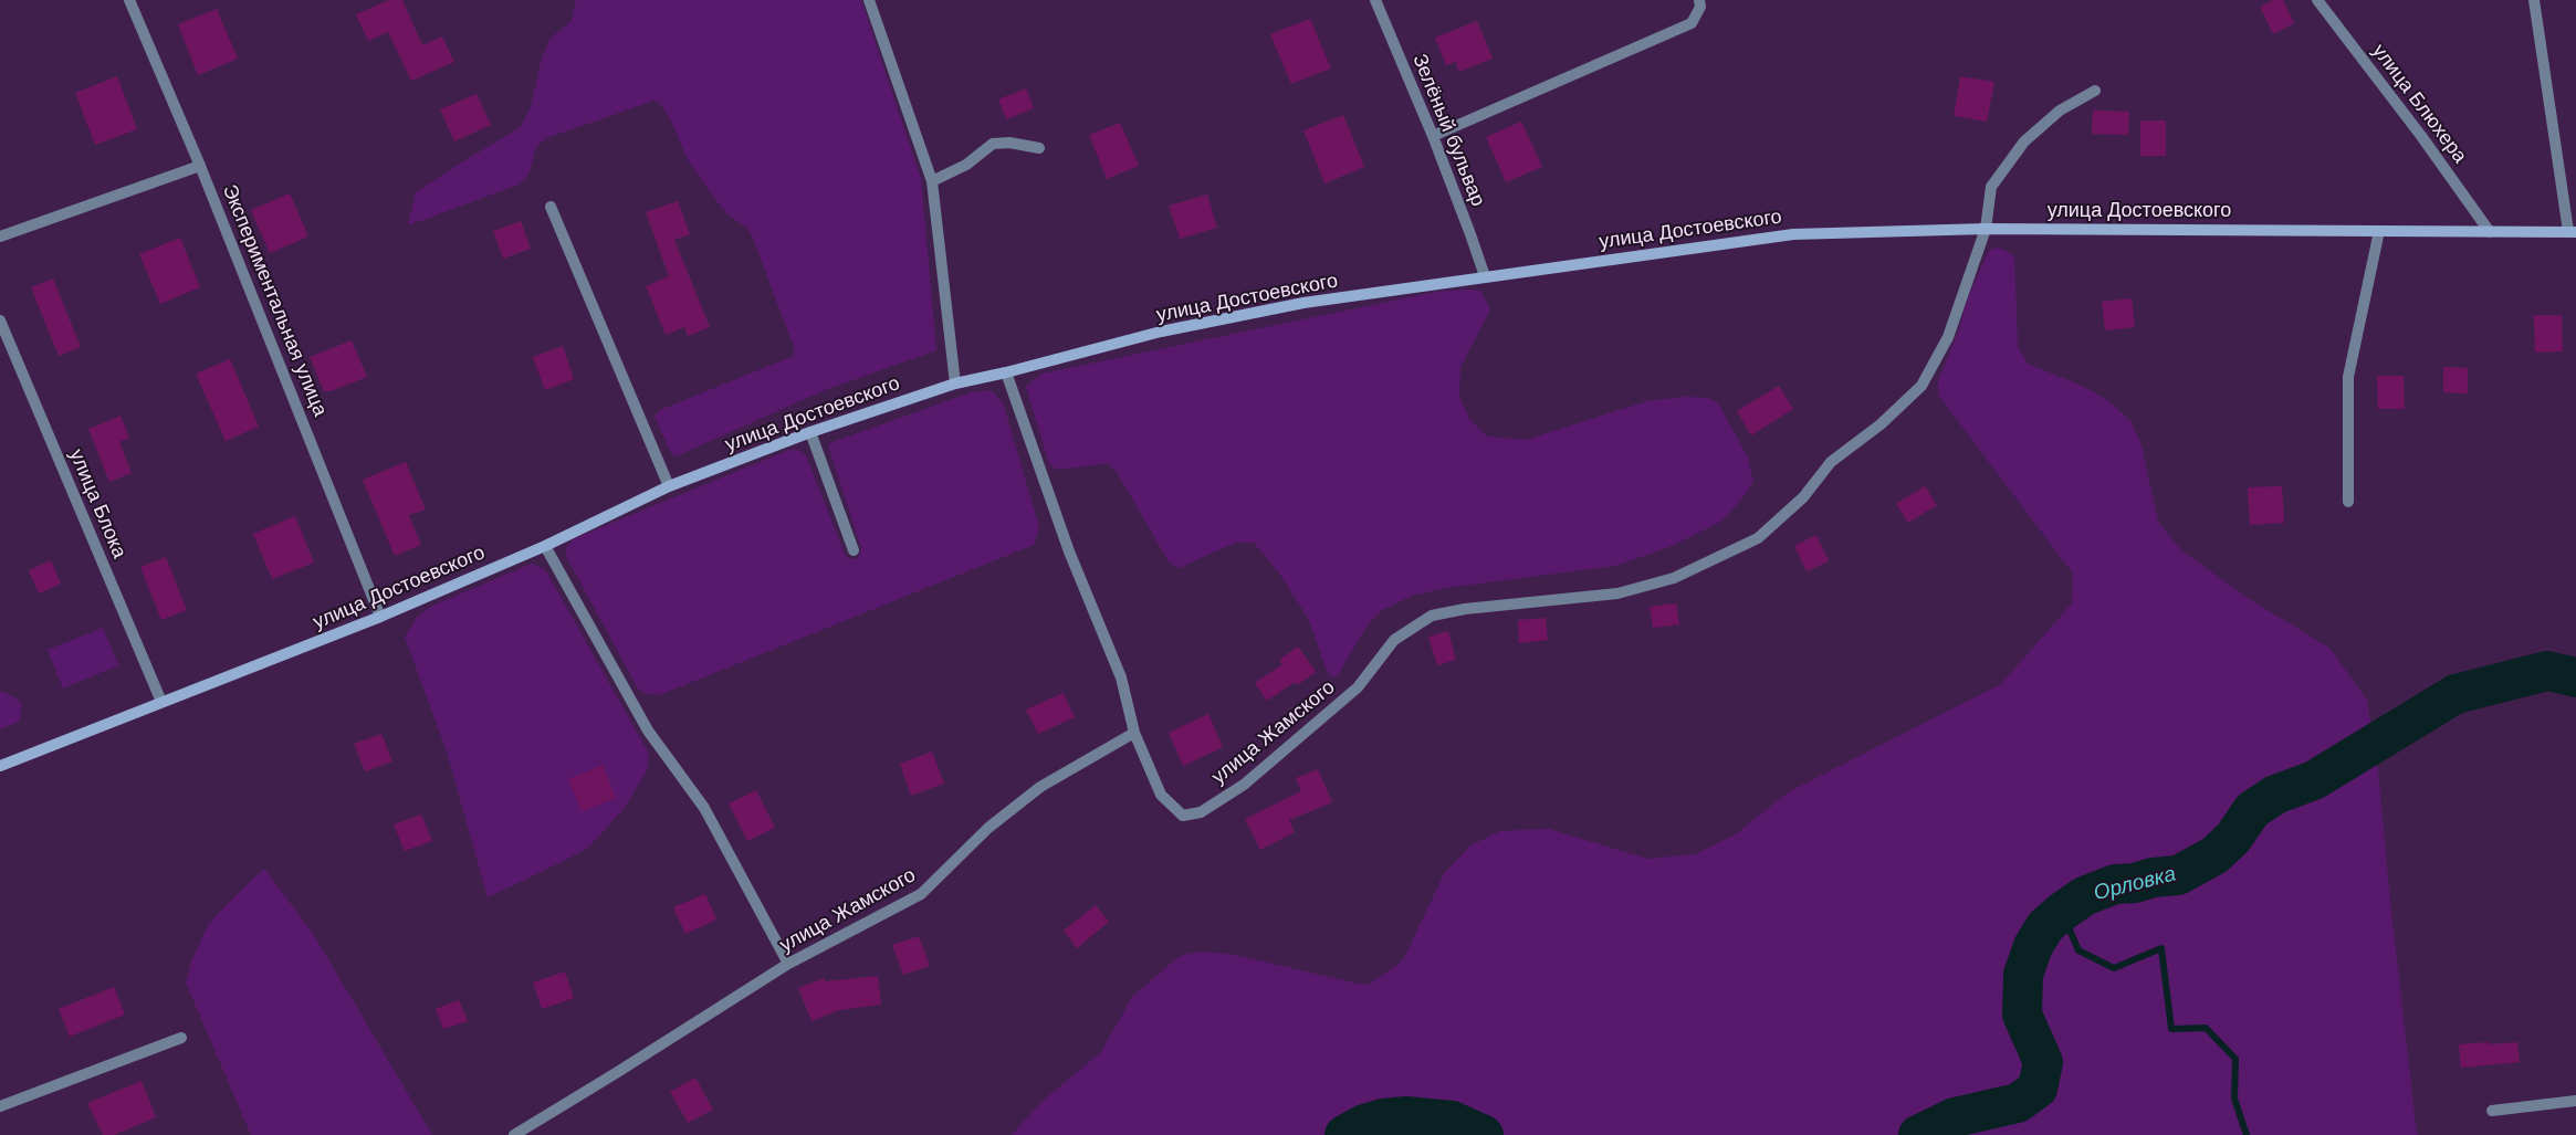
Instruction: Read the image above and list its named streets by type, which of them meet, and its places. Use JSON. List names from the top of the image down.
{
  "streets": {
    "main road": ["улица Достоевского"],
    "street": [
      "улица Блюхера",
      "Зелёный бульвар",
      "Экспериментальная улица",
      "улица Блока",
      "улица Жамского"
    ]
  },
  "crossings": [
    ["улица Блюхера", "улица Достоевского"],
    ["Зелёный бульвар", "улица Достоевского"],
    ["улица Достоевского", "Экспериментальная улица"],
    ["улица Достоевского", "улица Блока"],
    ["улица Достоевского", "улица Жамского"]
  ],
  "water": ["Орловка"]
}
